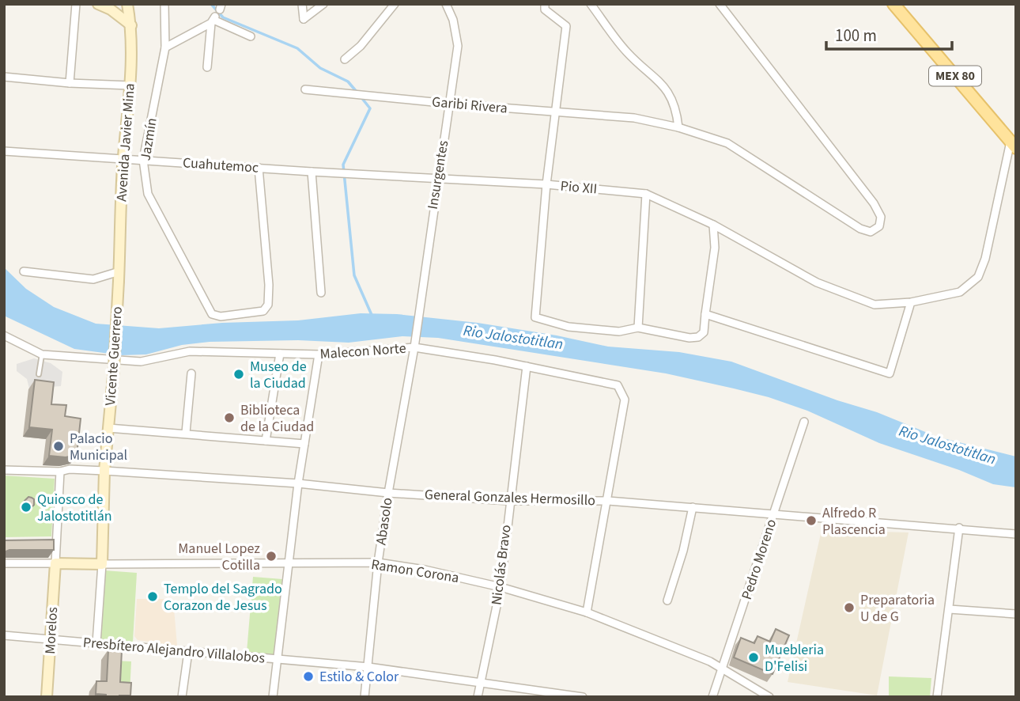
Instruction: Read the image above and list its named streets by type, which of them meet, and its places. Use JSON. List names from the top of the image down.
{
  "streets": {
    "main road": ["MEX 80"],
    "street": [
      "Garibi Rivera",
      "Jazmín",
      "Avenida Javier Mina",
      "Cuahutemoc",
      "Insurgentes",
      "Pio XII",
      "Malecon Norte",
      "Vicente Guerrero",
      "General Gonzales Hermosillo",
      "Abasolo",
      "Pedro Moreno",
      "Nicolás Bravo",
      "Ramon Corona",
      "Morelos",
      "Presbítero Alejandro Villalobos"
    ]
  },
  "crossings": [
    ["MEX 80", "Pio XII"],
    ["Garibi Rivera", "Insurgentes"],
    ["Jazmín", "Cuahutemoc"],
    ["Avenida Javier Mina", "Cuahutemoc"],
    ["Avenida Javier Mina", "Vicente Guerrero"],
    ["Cuahutemoc", "Insurgentes"],
    ["Cuahutemoc", "Pio XII"],
    ["Insurgentes", "Pio XII"],
    ["Insurgentes", "Malecon Norte"],
    ["Insurgentes", "Abasolo"],
    ["Malecon Norte", "General Gonzales Hermosillo"],
    ["Malecon Norte", "Abasolo"],
    ["Malecon Norte", "Nicolás Bravo"],
    ["Vicente Guerrero", "General Gonzales Hermosillo"],
    ["Vicente Guerrero", "Ramon Corona"],
    ["General Gonzales Hermosillo", "Abasolo"],
    ["General Gonzales Hermosillo", "Pedro Moreno"],
    ["General Gonzales Hermosillo", "Nicolás Bravo"],
    ["Abasolo", "Ramon Corona"],
    ["Abasolo", "Presbítero Alejandro Villalobos"],
    ["Pedro Moreno", "Ramon Corona"],
    ["Nicolás Bravo", "Ramon Corona"],
    ["Nicolás Bravo", "Presbítero Alejandro Villalobos"],
    ["Ramon Corona", "Morelos"],
    ["Morelos", "Presbítero Alejandro Villalobos"]
  ],
  "water": ["Rio Jalostotitlan"],
  "places": [
    "Museo de la Ciudad",
    "Biblioteca de la Ciudad",
    "Palacio Municipal",
    "Quiosco de Jalostotitlán",
    "Alfredo R Plascencia",
    "Manuel Lopez Cotilla",
    "Templo del Sagrado Corazon de Jesus",
    "Preparatoria U de G",
    "Muebleria D'Felisi",
    "Estilo & Color"
  ],
  "scale_bar": "100 m"
}
